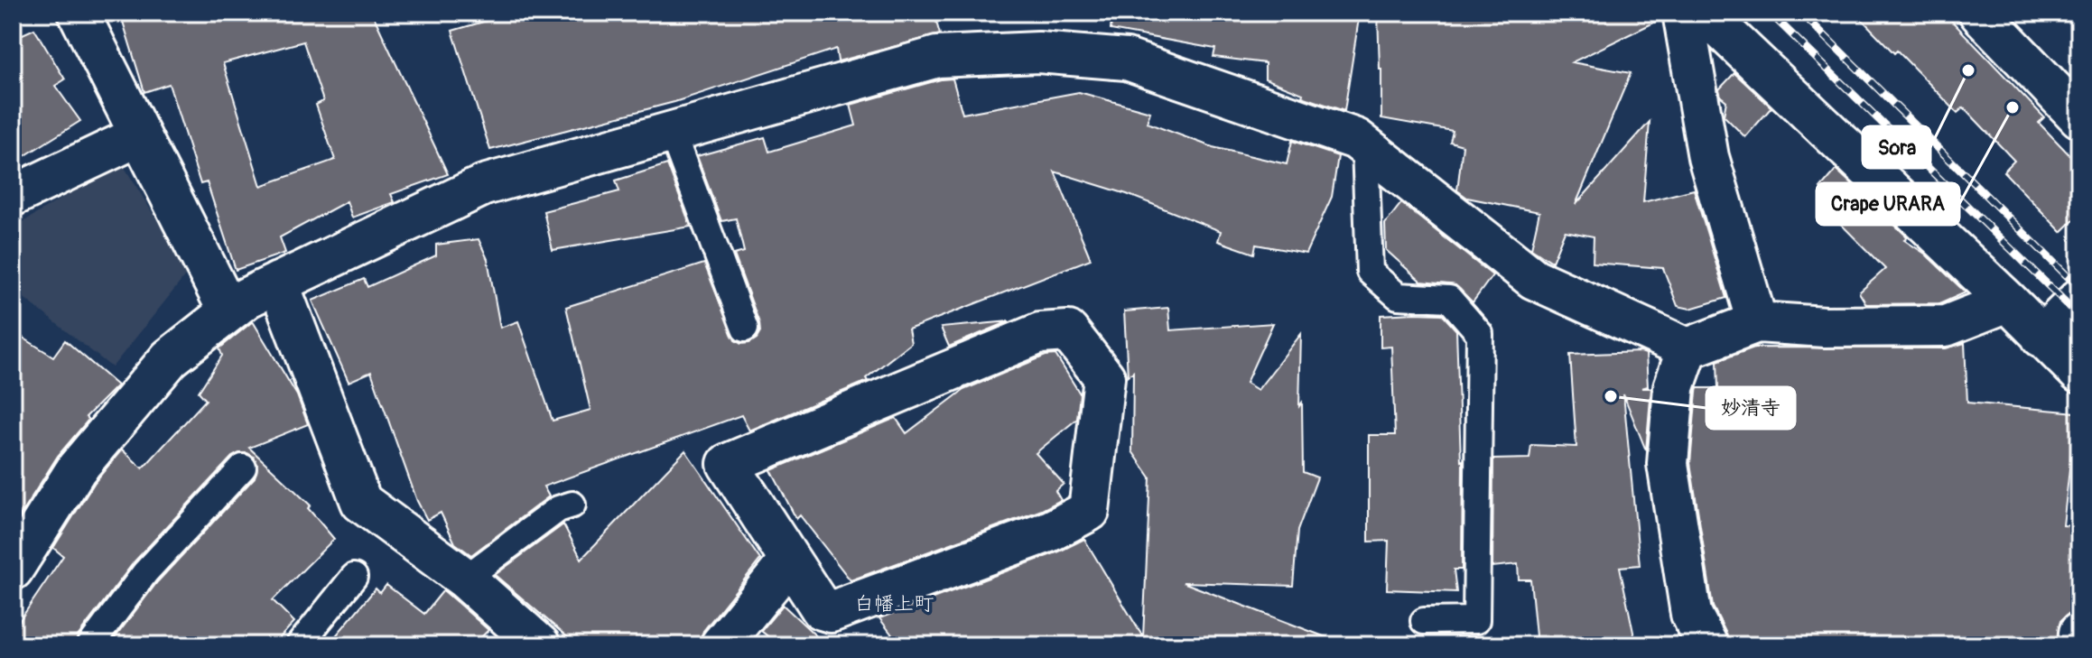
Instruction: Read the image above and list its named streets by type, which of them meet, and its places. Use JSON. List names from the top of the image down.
{
  "districts": ["白幡上町"],
  "places": ["Sora", "Crape URARA", "妙清寺"]
}
